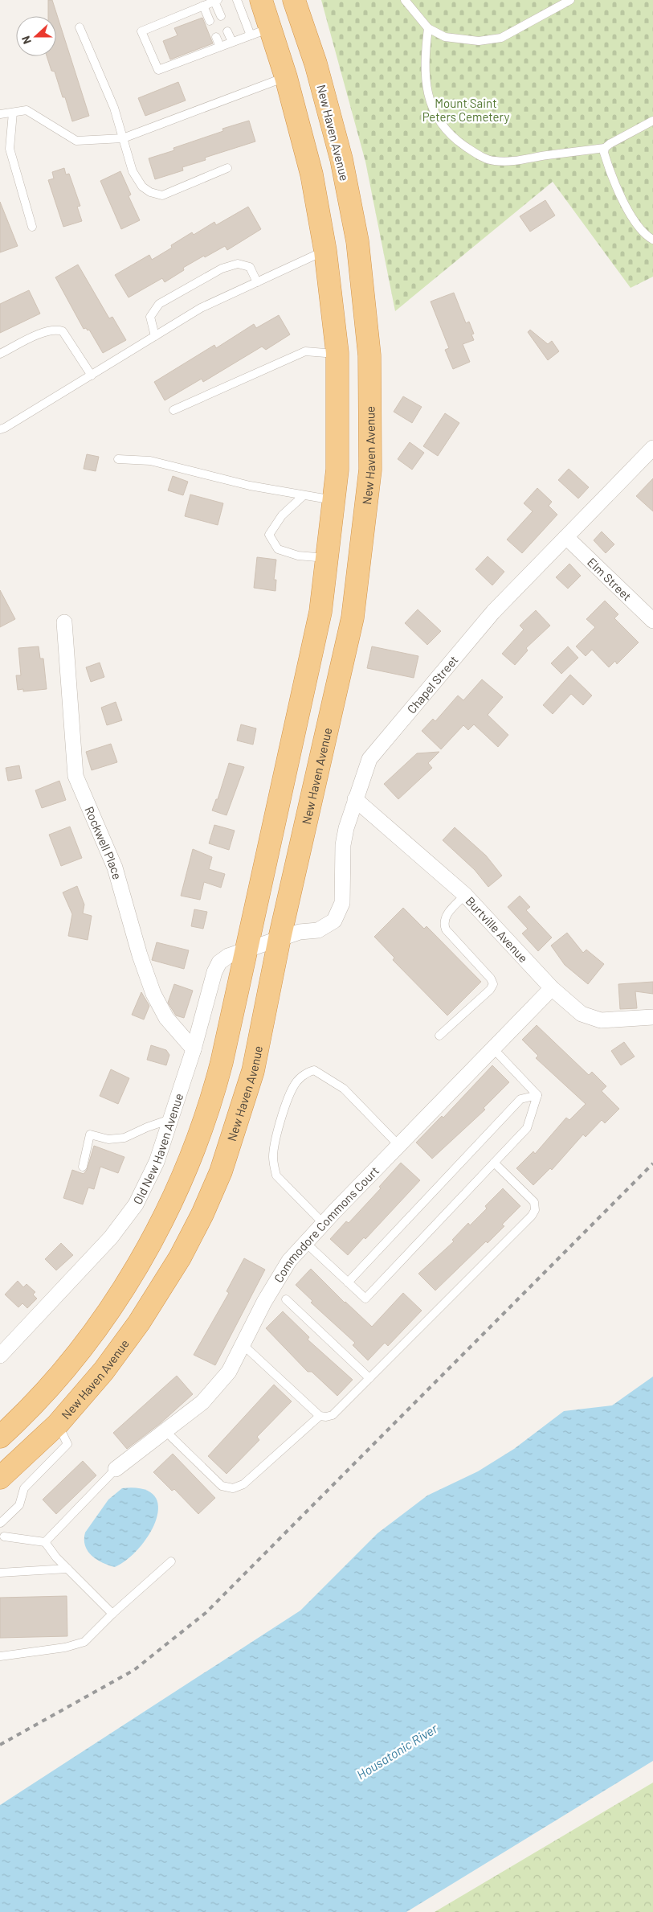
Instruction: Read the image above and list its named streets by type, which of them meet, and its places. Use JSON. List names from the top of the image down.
{
  "streets": {
    "highway": ["New Haven Avenue"],
    "street": [
      "Elm Street",
      "Chapel Street",
      "Rockwell Place",
      "Burtville Avenue",
      "Old New Haven Avenue",
      "Commodore Commons Court"
    ]
  },
  "crossings": [
    ["New Haven Avenue", "Chapel Street"],
    ["New Haven Avenue", "Old New Haven Avenue"],
    ["Elm Street", "Chapel Street"],
    ["Chapel Street", "Burtville Avenue"],
    ["Chapel Street", "Old New Haven Avenue"],
    ["Rockwell Place", "Old New Haven Avenue"],
    ["Burtville Avenue", "Commodore Commons Court"]
  ],
  "water": ["Housatonic River"],
  "parks": ["Mount Saint Peters Cemetery"],
  "north": "left"
}
